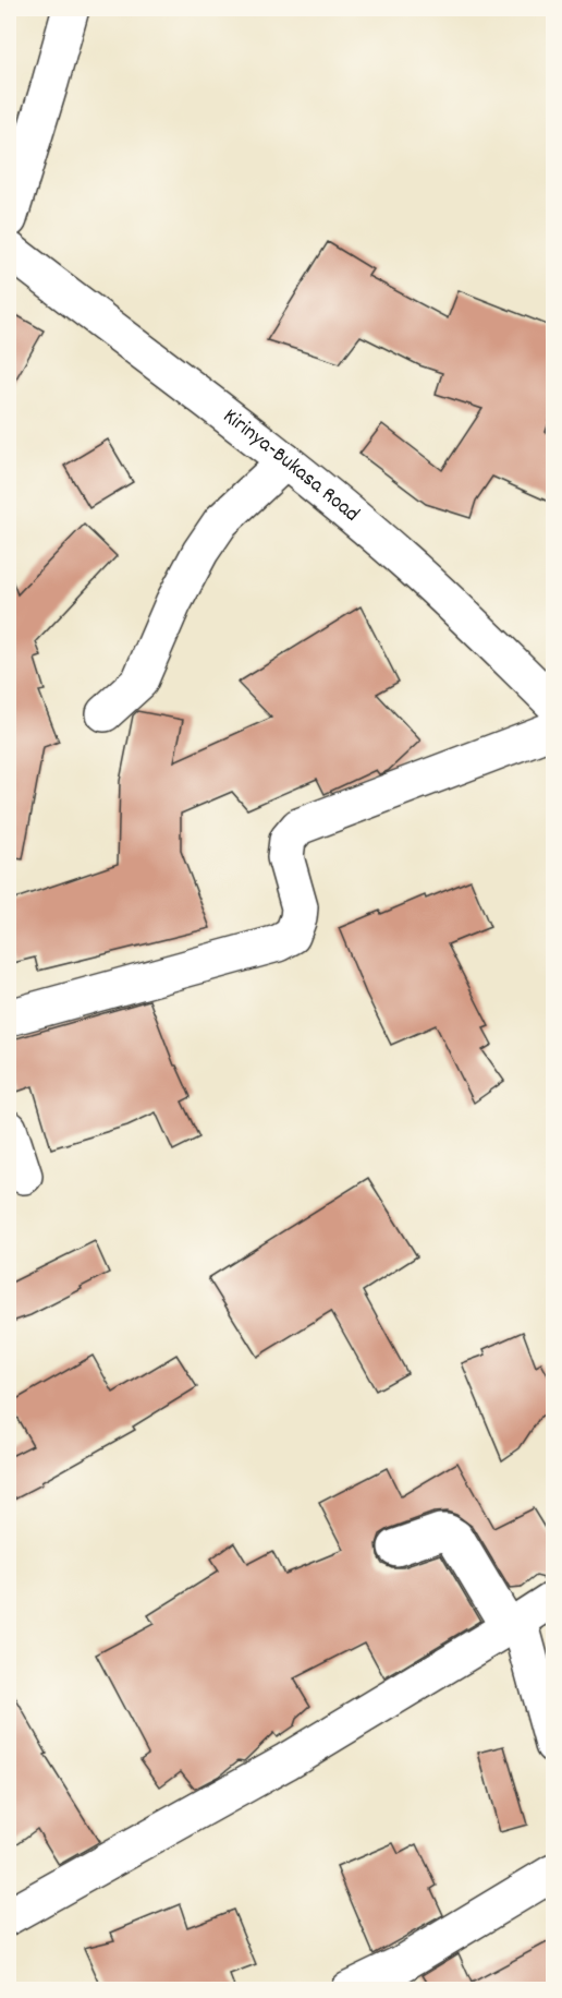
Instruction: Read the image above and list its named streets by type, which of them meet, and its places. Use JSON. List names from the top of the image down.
{
  "streets": {
    "street": ["Kirinya-Bukasa Road"]
  }
}
